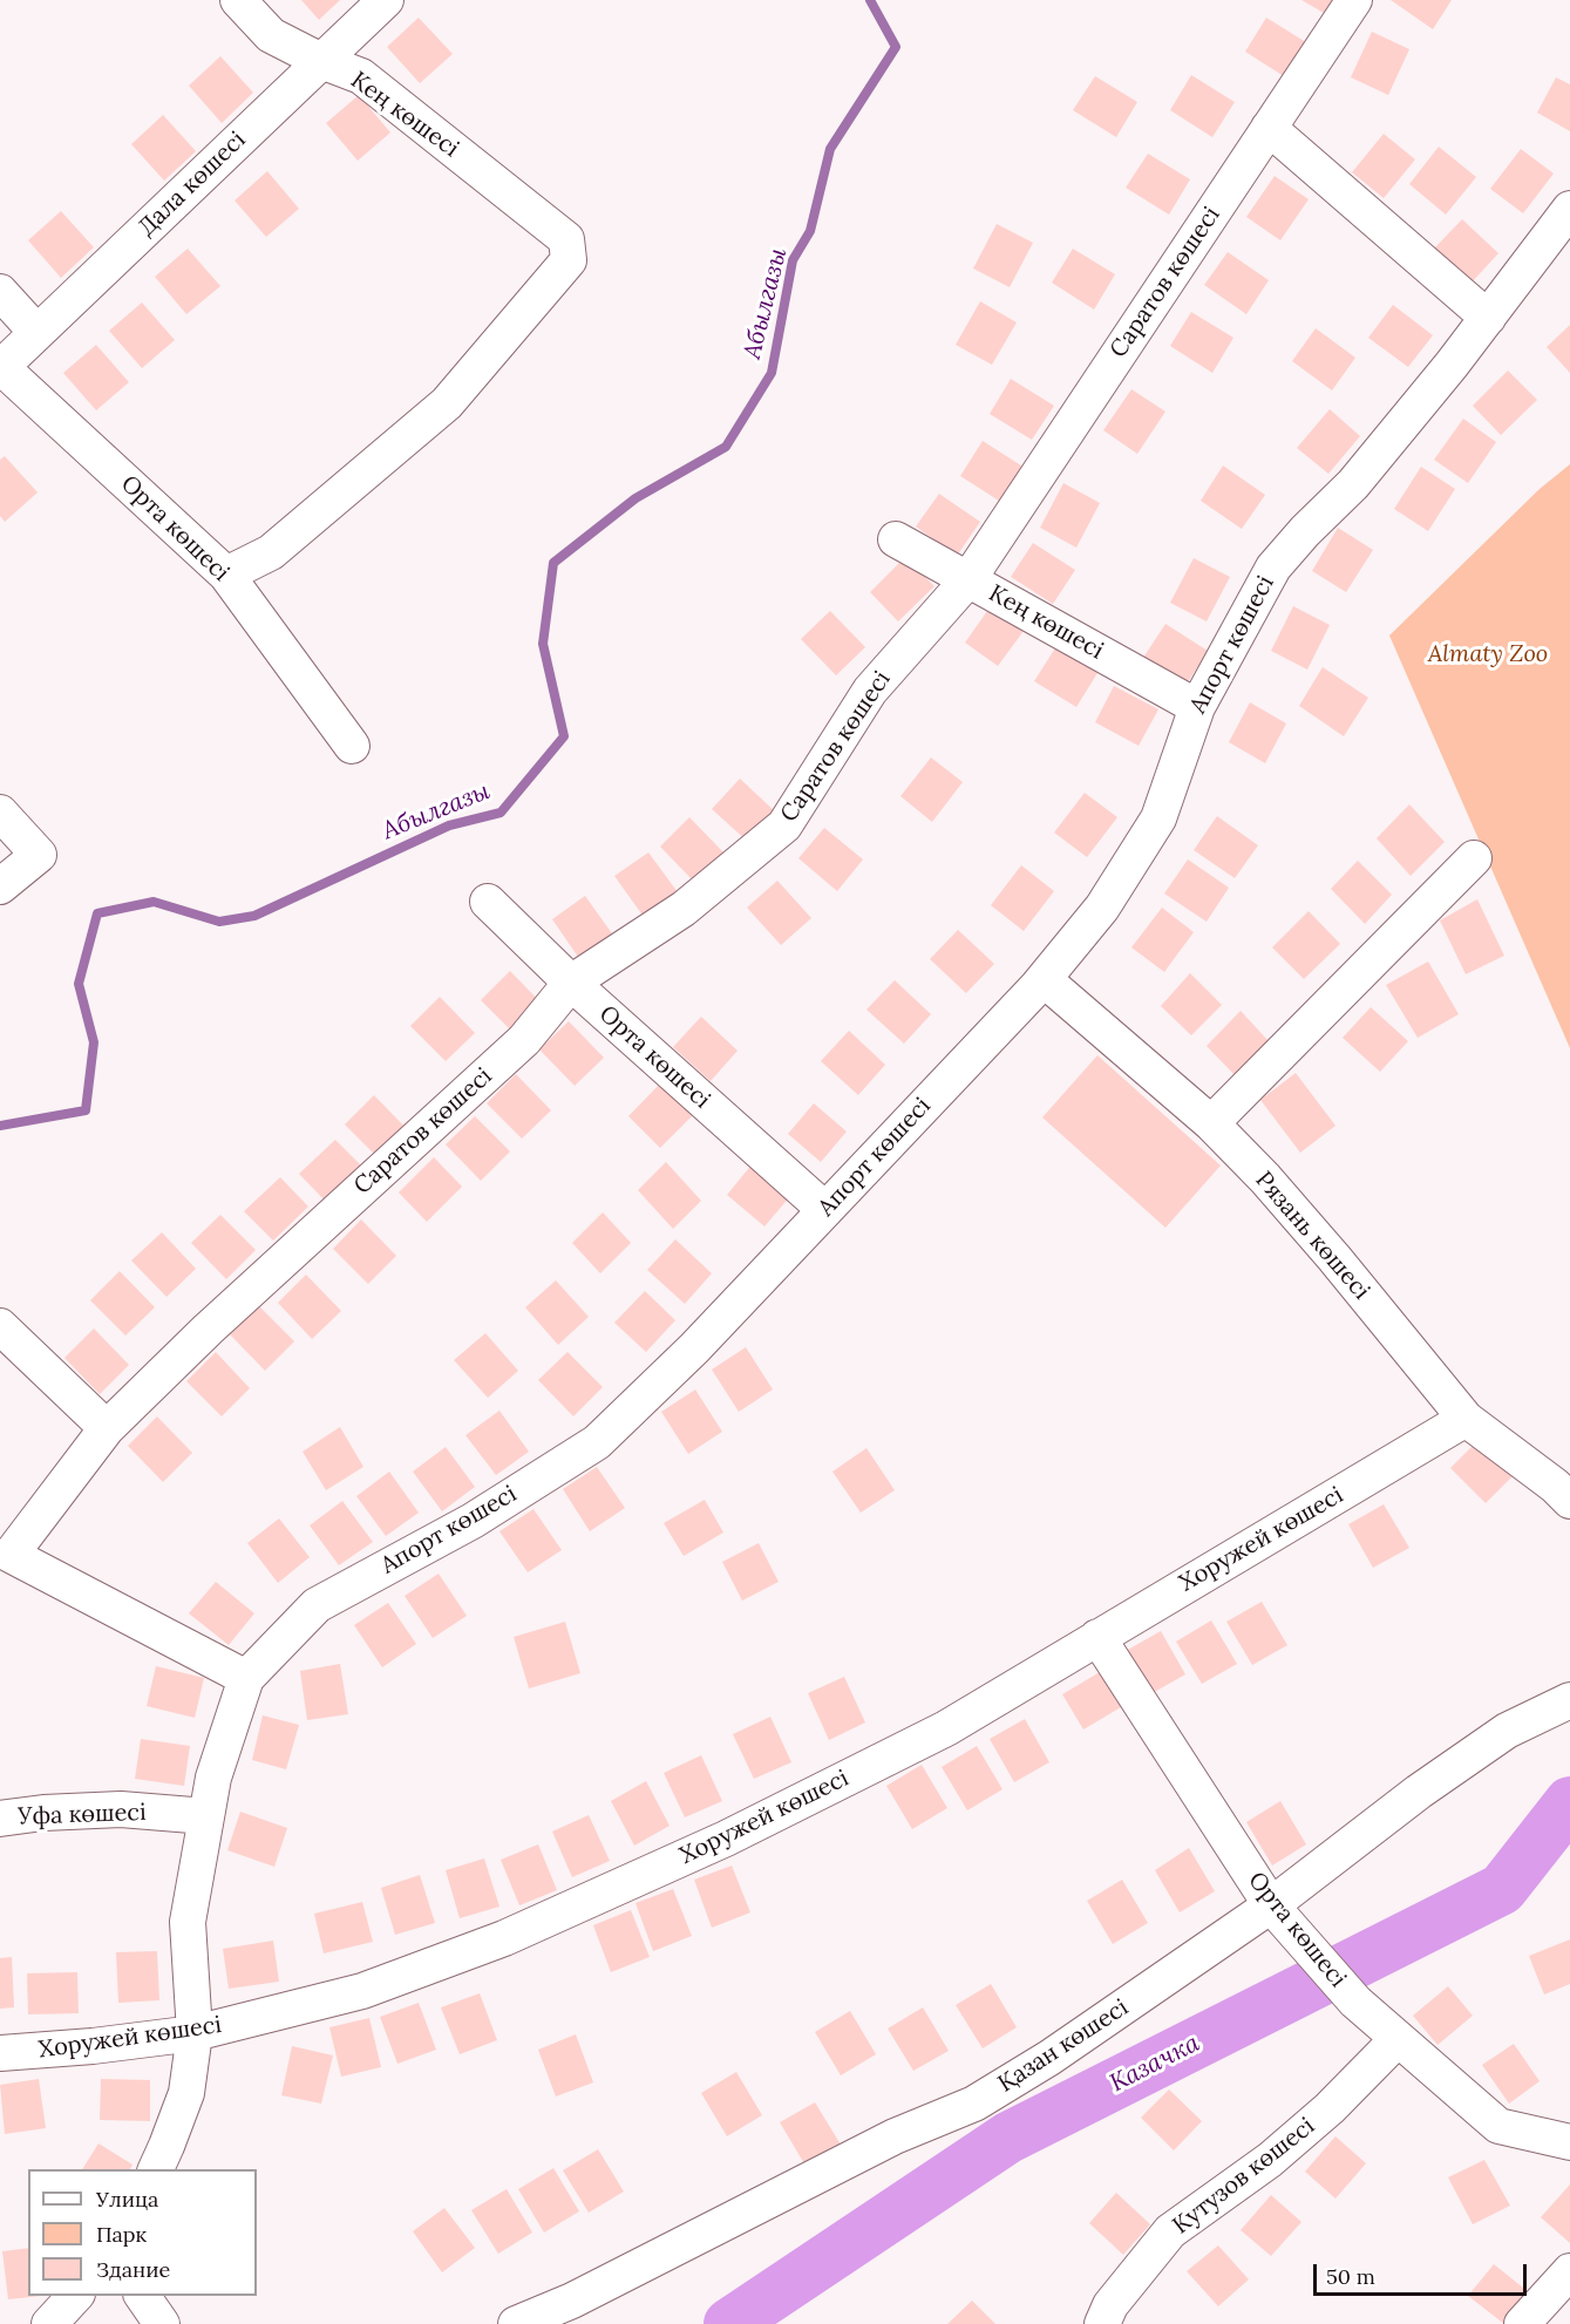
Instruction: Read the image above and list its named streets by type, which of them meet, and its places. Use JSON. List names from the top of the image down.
{
  "streets": {
    "street": [
      "Кең көшесі",
      "Дала көшесі",
      "Саратов көшесі",
      "Орта көшесі",
      "Апорт көшесі",
      "Рязань көшесі",
      "Хоружей көшесі",
      "Уфа көшесі",
      "Қазан көшесі",
      "Кутузов көшесі"
    ]
  },
  "crossings": [
    ["Кең көшесі", "Дала көшесі"],
    ["Кең көшесі", "Саратов көшесі"],
    ["Кең көшесі", "Орта көшесі"],
    ["Кең көшесі", "Апорт көшесі"],
    ["Дала көшесі", "Орта көшесі"],
    ["Саратов көшесі", "Орта көшесі"],
    ["Саратов көшесі", "Апорт көшесі"],
    ["Орта көшесі", "Апорт көшесі"],
    ["Орта көшесі", "Хоружей көшесі"],
    ["Орта көшесі", "Қазан көшесі"],
    ["Орта көшесі", "Кутузов көшесі"],
    ["Апорт көшесі", "Рязань көшесі"],
    ["Апорт көшесі", "Хоружей көшесі"],
    ["Апорт көшесі", "Уфа көшесі"],
    ["Рязань көшесі", "Хоружей көшесі"]
  ],
  "water": ["Абылгазы", "Казачка"],
  "parks": ["Almaty Zoo"],
  "legend": ["Улица", "Парк", "Здание"],
  "scale_bar": "50 m"
}
